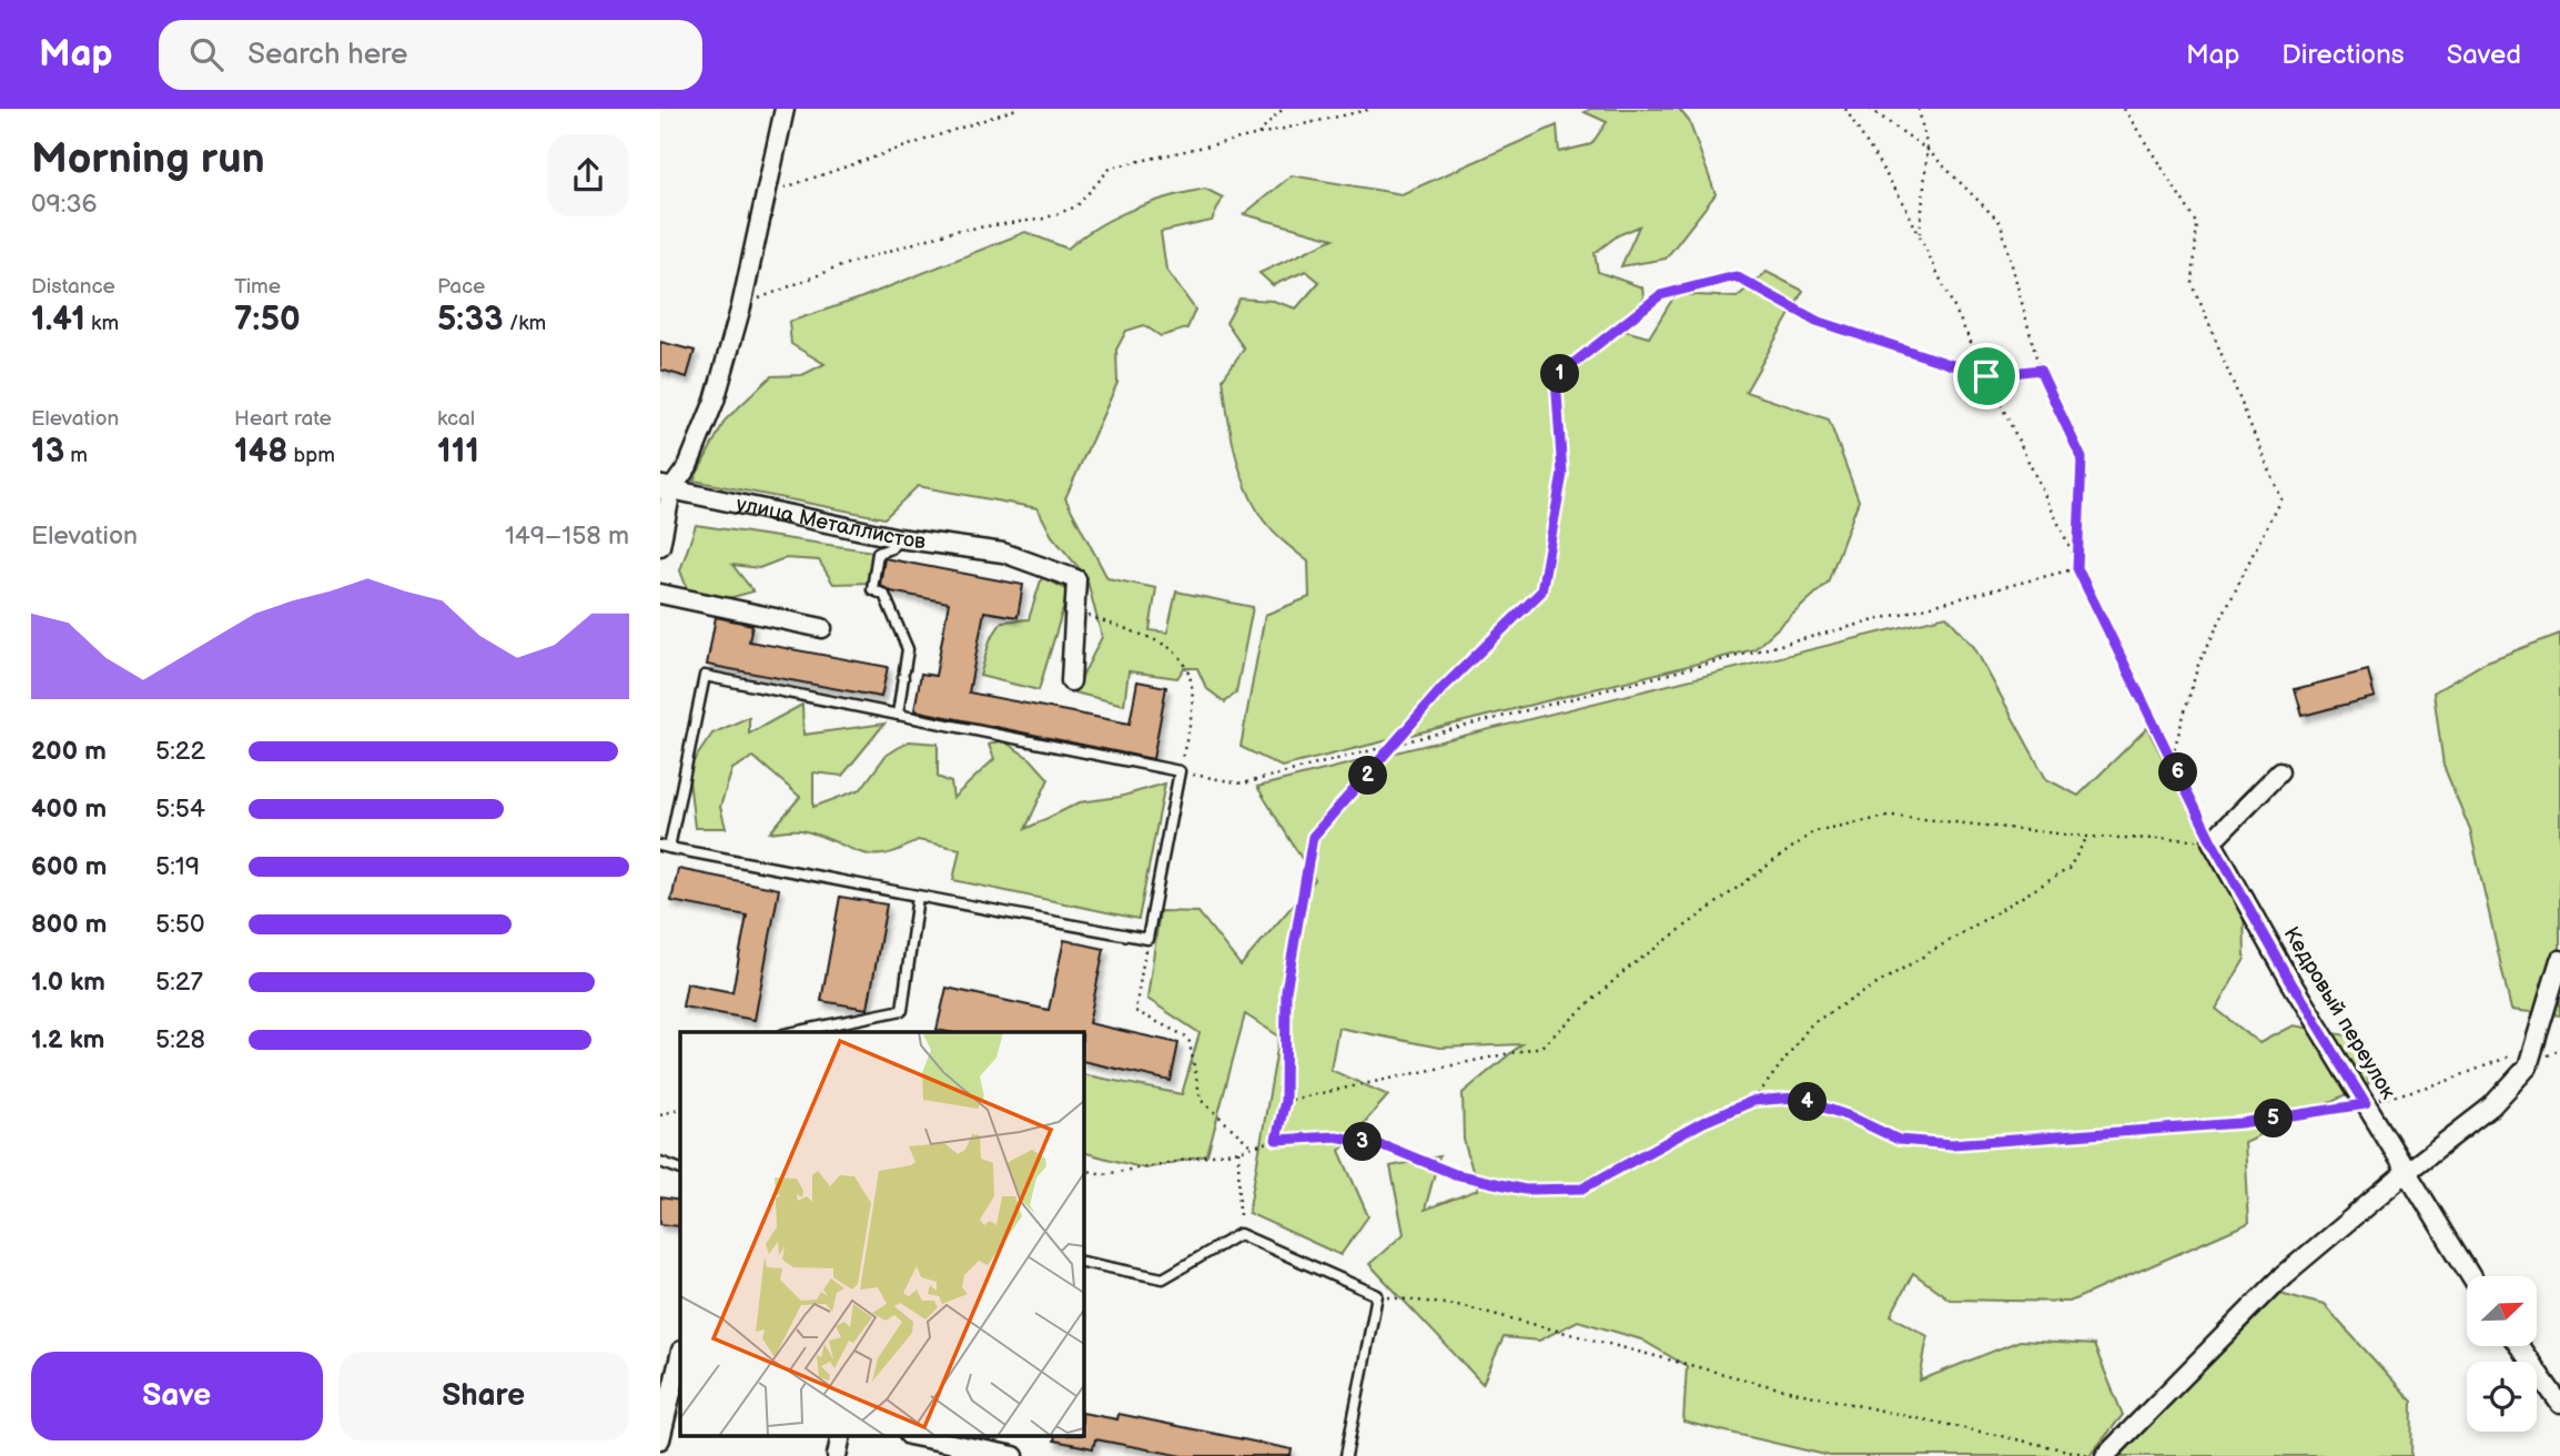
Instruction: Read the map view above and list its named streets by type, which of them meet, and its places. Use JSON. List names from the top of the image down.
{
  "streets": {
    "street": ["улица Металлистов", "Кедровый переулок"]
  },
  "north": "top right",
  "page": {
    "header": "Map",
    "search": "Search here",
    "nav": ["Map", "Directions", "Saved"],
    "heading": ["Morning run", "09:36"],
    "stats": [
      ["Distance", "1.41 km"],
      ["Time", "7:50"],
      ["Pace", "5:33 /km"],
      ["Elevation", "13 m"],
      ["Heart rate", "148 bpm"],
      ["kcal", "111"]
    ],
    "pins": [
      "1",
      "6",
      "2",
      "4",
      "5",
      "3"
    ],
    "chart": ["Elevation", "149–158 m"],
    "list": [
      {
        "name": "200 m",
        "note": "5:22"
      },
      {
        "name": "400 m",
        "note": "5:54"
      },
      {
        "name": "600 m",
        "note": "5:19"
      },
      {
        "name": "800 m",
        "note": "5:50"
      },
      {
        "name": "1.0 km",
        "note": "5:27"
      },
      {
        "name": "1.2 km",
        "note": "5:28"
      }
    ],
    "buttons": ["Save", "Share"]
  }
}
